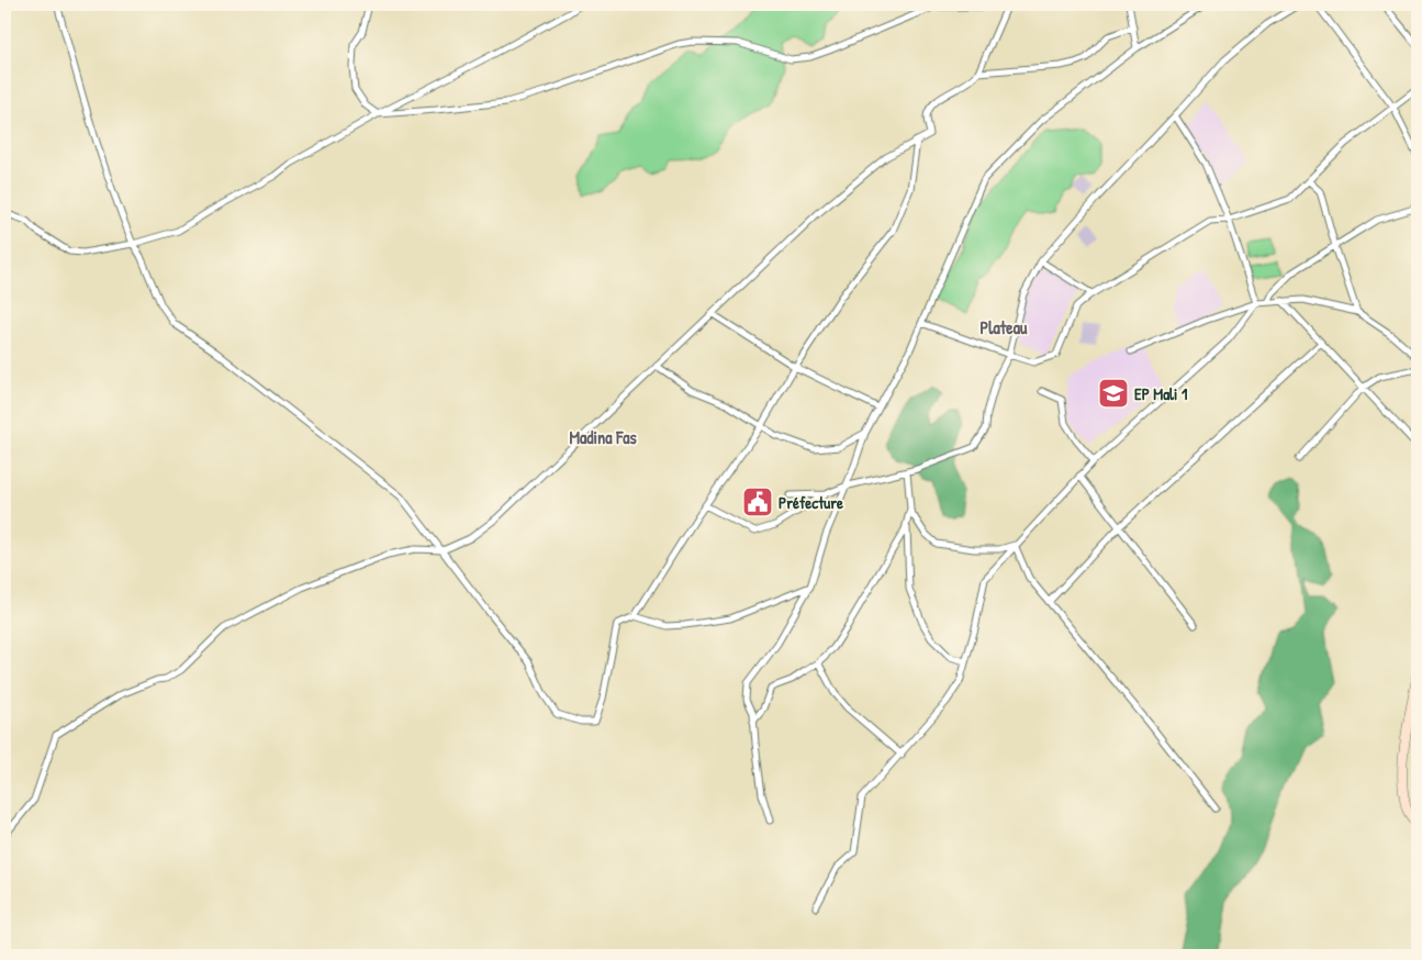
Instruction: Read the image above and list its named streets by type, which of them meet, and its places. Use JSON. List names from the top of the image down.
{
  "districts": ["Plateau", "Madina Fas"],
  "places": {
    "school or university": ["EP Mali 1"],
    "public building": ["Préfecture"]
  }
}
